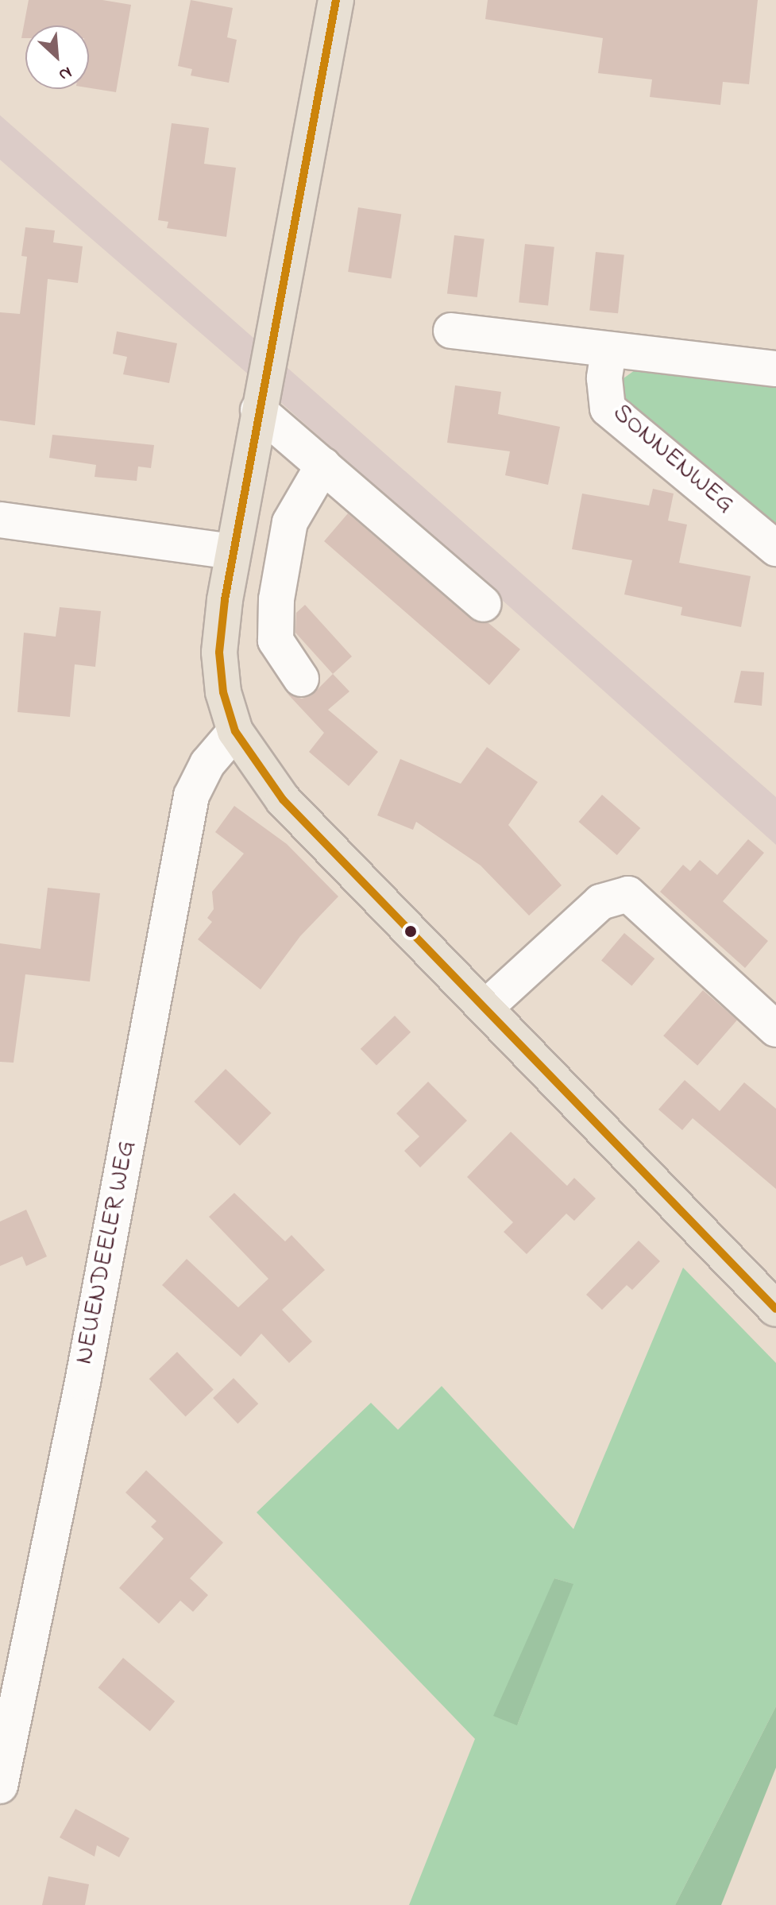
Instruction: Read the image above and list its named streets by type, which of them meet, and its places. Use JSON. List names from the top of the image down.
{
  "streets": {
    "street": ["SONNENWEG", "NEUENDEELER WEG"]
  },
  "north": "bottom right"
}
